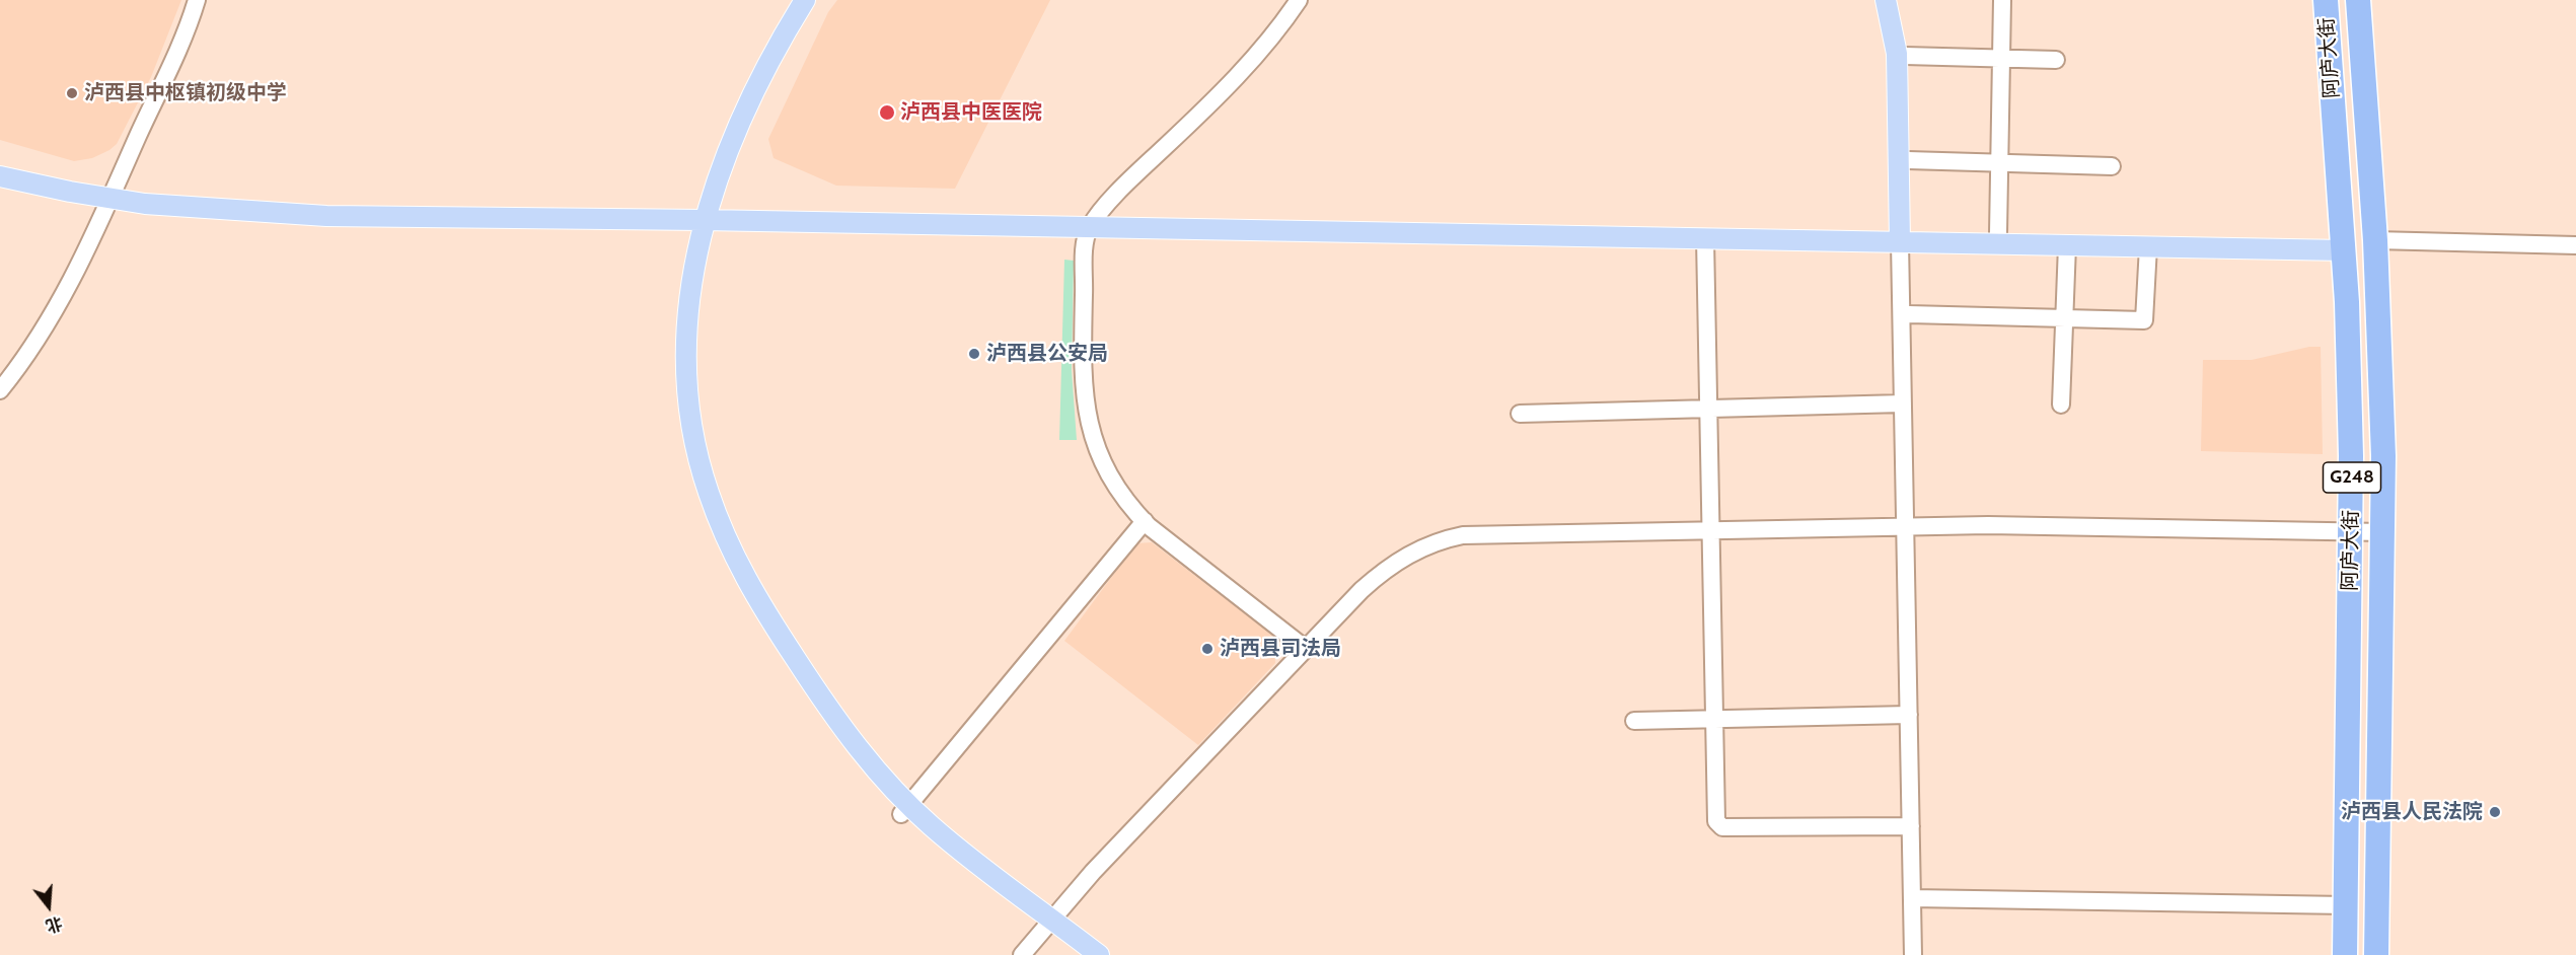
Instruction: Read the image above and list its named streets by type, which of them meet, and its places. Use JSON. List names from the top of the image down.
{
  "streets": {
    "highway": ["阿庐大街", "G248"]
  },
  "crossings": [
    ["阿庐大街", "G248"]
  ],
  "places": [
    "泸西县中枢镇初级中学",
    "泸西县中医医院",
    "泸西县公安局",
    "泸西县司法局",
    "泸西县人民法院"
  ],
  "north": "bottom"
}
